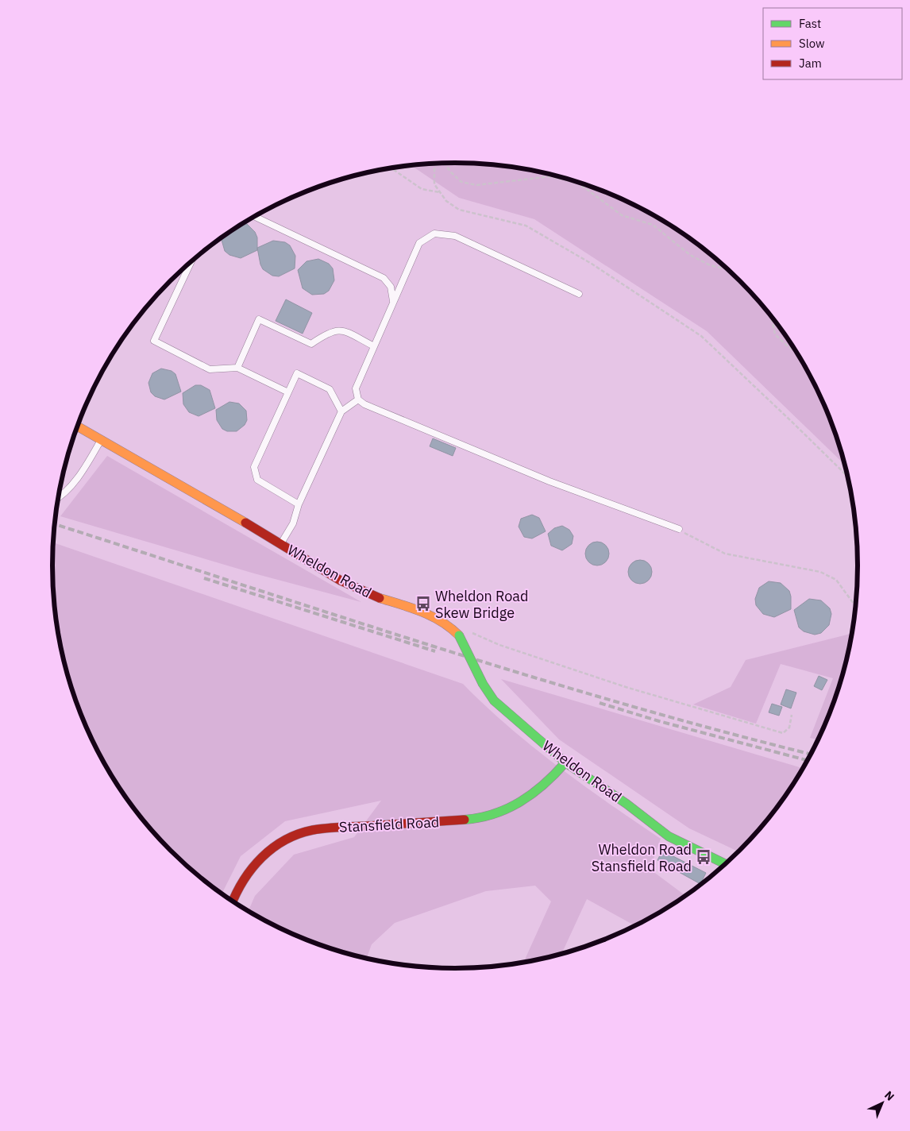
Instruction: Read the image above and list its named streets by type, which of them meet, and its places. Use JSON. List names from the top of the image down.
{
  "streets": {
    "street": ["Wheldon Road", "Stansfield Road"]
  },
  "crossings": [
    ["Wheldon Road", "Stansfield Road"]
  ],
  "places": {
    "bus stop": ["Wheldon Road Skew Bridge", "Wheldon Road Stansfield Road"]
  },
  "legend": ["Fast", "Slow", "Jam"],
  "north": "top right"
}
